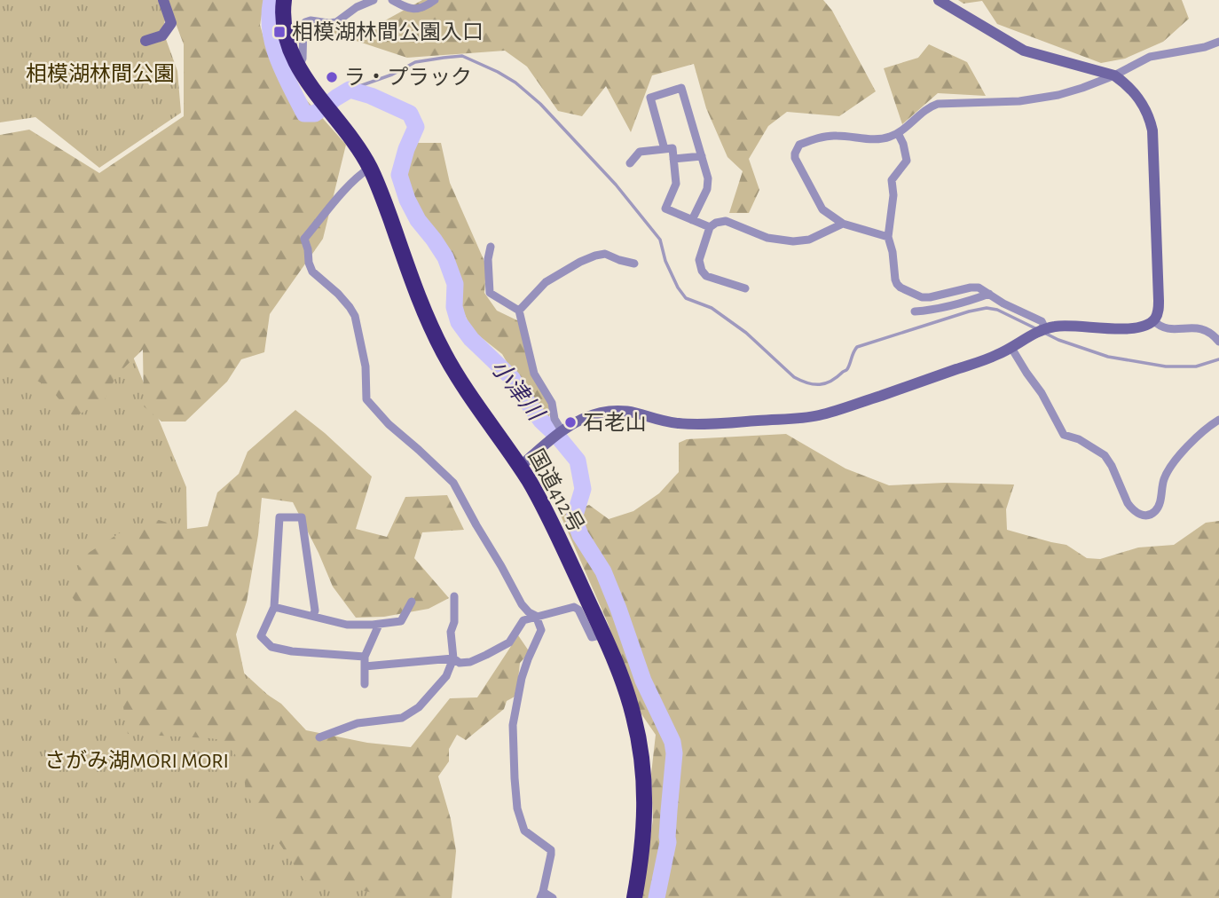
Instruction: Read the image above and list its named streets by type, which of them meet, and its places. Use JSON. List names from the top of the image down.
{
  "streets": {
    "highway": ["国道412号"]
  },
  "water": ["小津川"],
  "parks": ["相模湖林間公園", "さがみ湖MORI MORI"],
  "places": {
    "transit": ["相模湖林間公園入口"],
    "other": ["ラ・プラック", "石老山"]
  }
}
